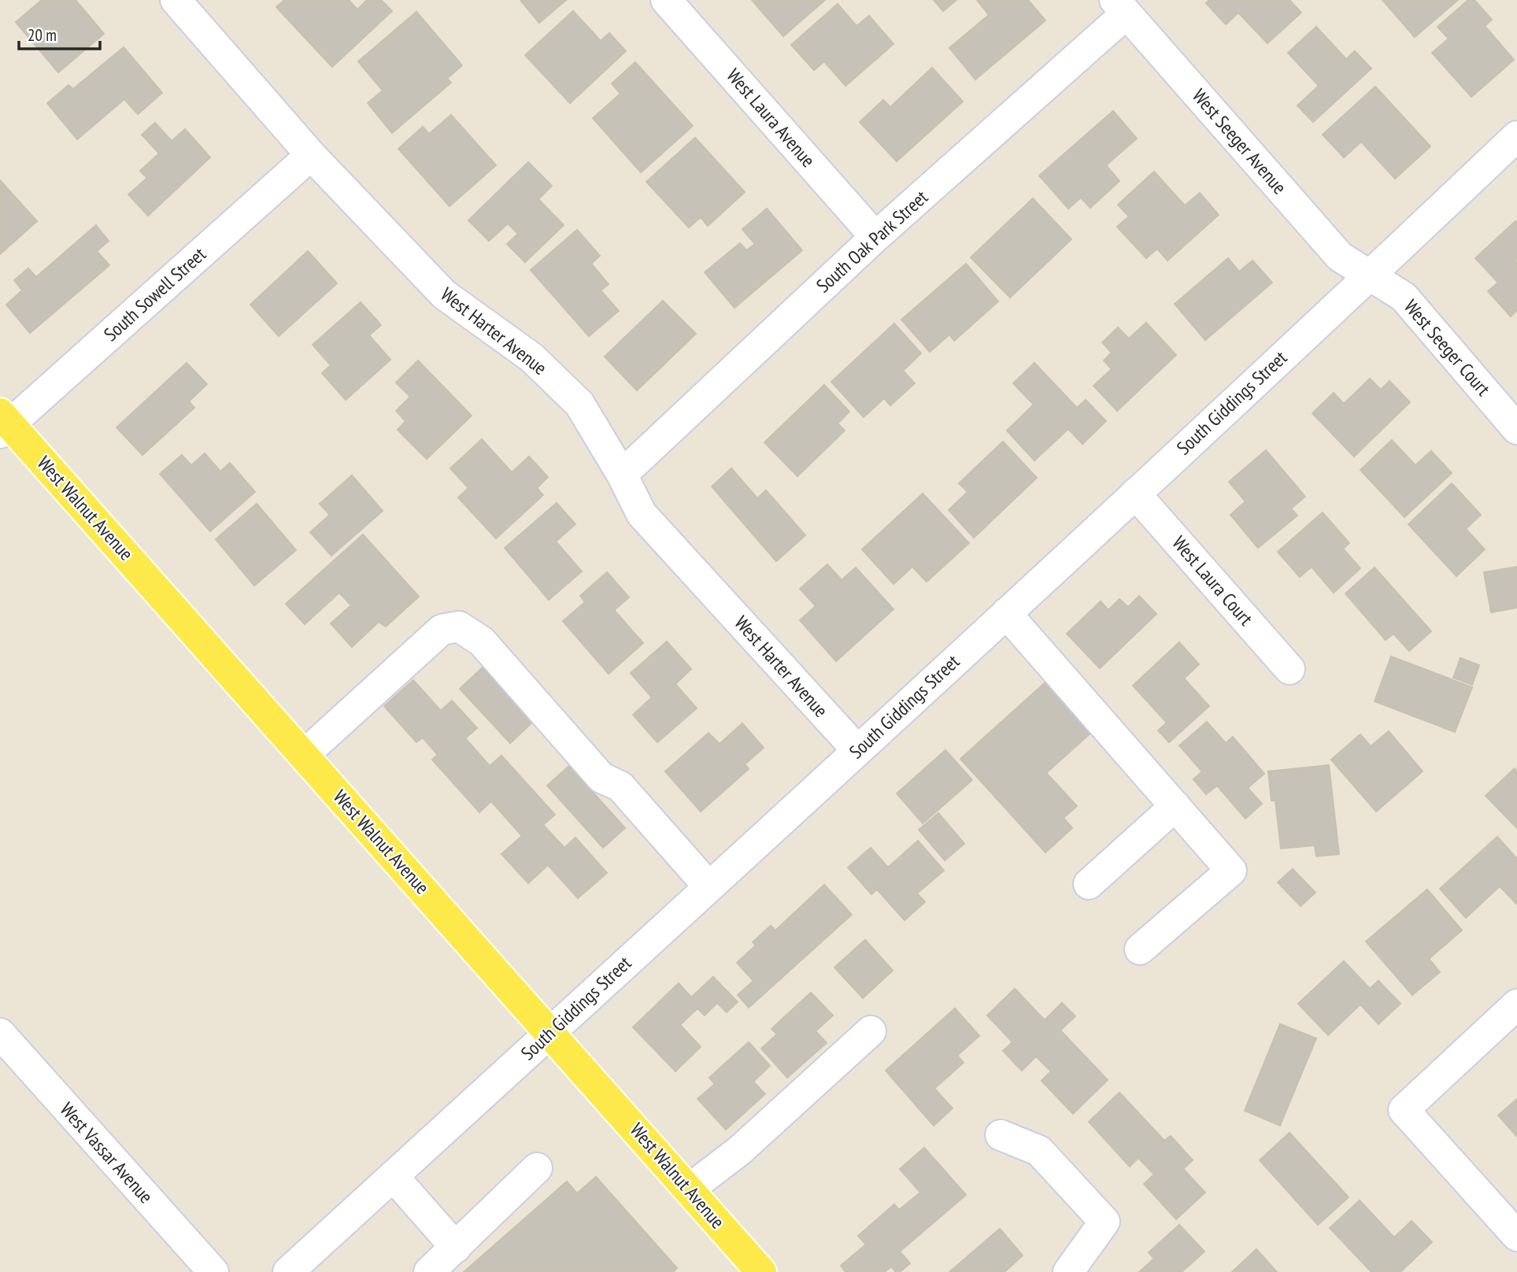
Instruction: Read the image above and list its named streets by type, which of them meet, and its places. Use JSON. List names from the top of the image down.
{
  "streets": {
    "main road": ["West Walnut Avenue"],
    "street": [
      "West Laura Avenue",
      "West Seeger Avenue",
      "South Oak Park Street",
      "South Sowell Street",
      "West Harter Avenue",
      "West Seeger Court",
      "South Giddings Street",
      "West Laura Court",
      "West Vassar Avenue"
    ]
  },
  "crossings": [
    ["West Laura Avenue", "South Oak Park Street"],
    ["West Seeger Avenue", "South Oak Park Street"],
    ["West Seeger Avenue", "West Seeger Court"],
    ["West Seeger Avenue", "South Giddings Street"],
    ["South Oak Park Street", "West Harter Avenue"],
    ["South Sowell Street", "West Harter Avenue"],
    ["South Sowell Street", "West Walnut Avenue"],
    ["West Harter Avenue", "South Giddings Street"],
    ["West Seeger Court", "South Giddings Street"],
    ["South Giddings Street", "West Walnut Avenue"],
    ["South Giddings Street", "West Laura Court"]
  ],
  "scale_bar": "20 m"
}
